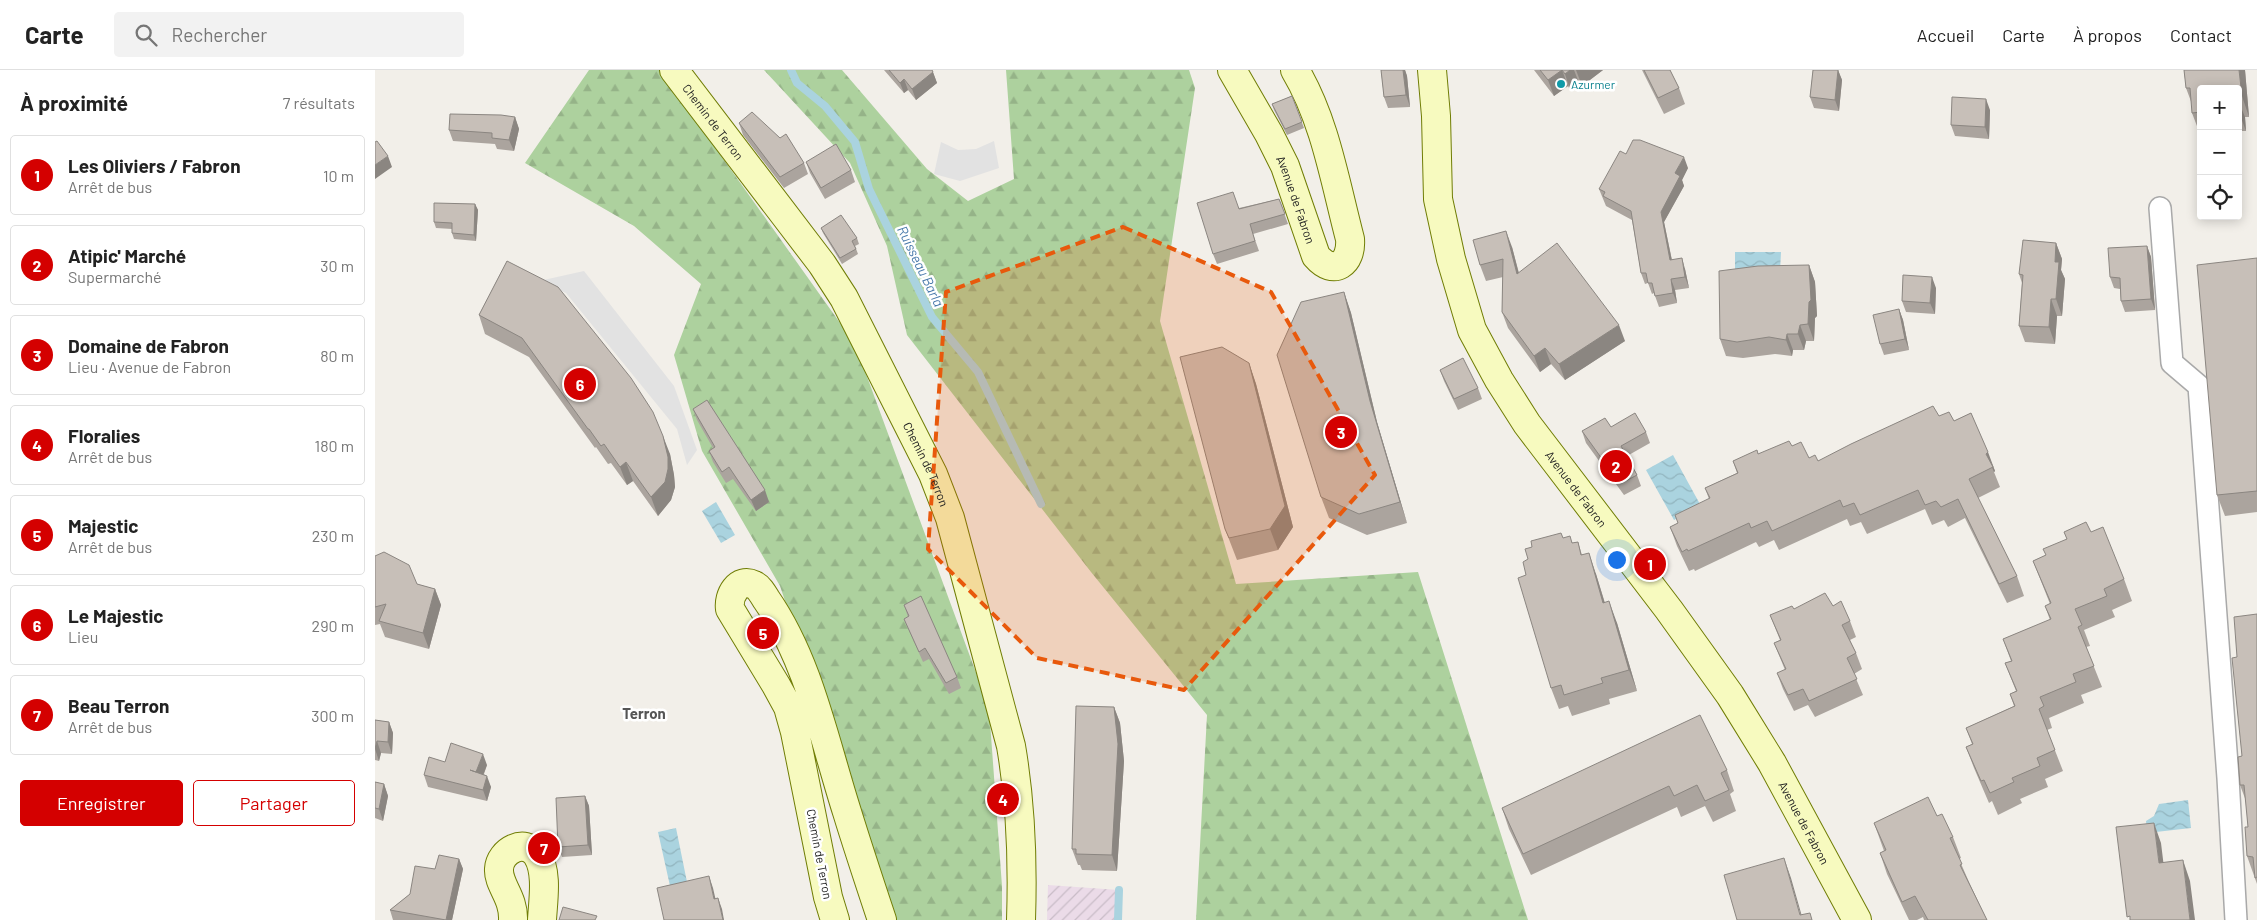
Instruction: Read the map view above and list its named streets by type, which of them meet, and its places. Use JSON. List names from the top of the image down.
{
  "streets": {
    "street": ["Chemin de Terron", "Avenue de Fabron"]
  },
  "districts": ["Terron"],
  "water": ["Ruisseau Barla"],
  "places": ["Azurmer"],
  "page": {
    "header": "Carte",
    "search": "Rechercher",
    "nav": [
      "Accueil",
      "Carte",
      "À propos",
      "Contact"
    ],
    "heading": ["À proximité", "7 résultats"],
    "map_buttons": ["+", "−"],
    "list": [
      {
        "mark": "1",
        "name": "Les Oliviers / Fabron",
        "note": "Arrêt de bus",
        "value": "10 m"
      },
      {
        "mark": "2",
        "name": "Atipic' Marché",
        "note": "Supermarché",
        "value": "30 m"
      },
      {
        "mark": "3",
        "name": "Domaine de Fabron",
        "note": "Lieu · Avenue de Fabron",
        "value": "80 m"
      },
      {
        "mark": "4",
        "name": "Floralies",
        "note": "Arrêt de bus",
        "value": "180 m"
      },
      {
        "mark": "5",
        "name": "Majestic",
        "note": "Arrêt de bus",
        "value": "230 m"
      },
      {
        "mark": "6",
        "name": "Le Majestic",
        "note": "Lieu",
        "value": "290 m"
      },
      {
        "mark": "7",
        "name": "Beau Terron",
        "note": "Arrêt de bus",
        "value": "300 m"
      }
    ],
    "pins": [
      "6",
      "3",
      "2",
      "1",
      "5",
      "4",
      "7"
    ],
    "buttons": ["Enregistrer", "Partager"]
  }
}
